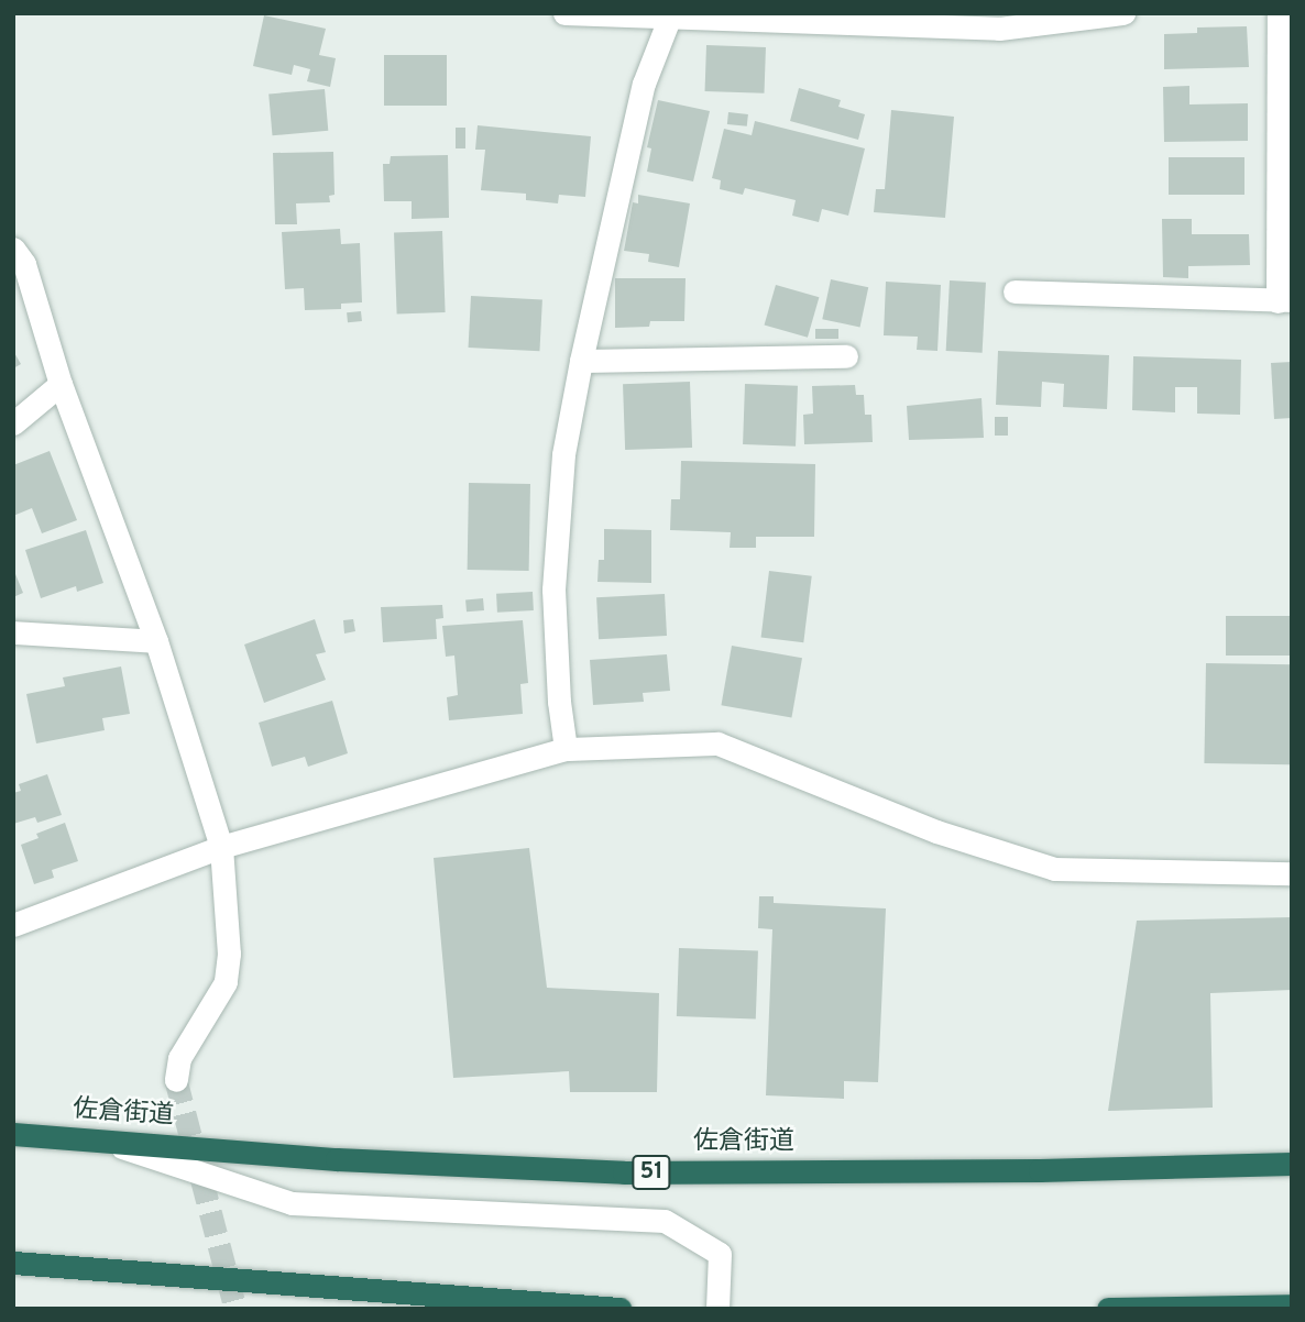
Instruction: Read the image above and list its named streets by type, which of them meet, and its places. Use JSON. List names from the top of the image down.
{
  "streets": {
    "highway": ["佐倉街道", "51"]
  }
}
